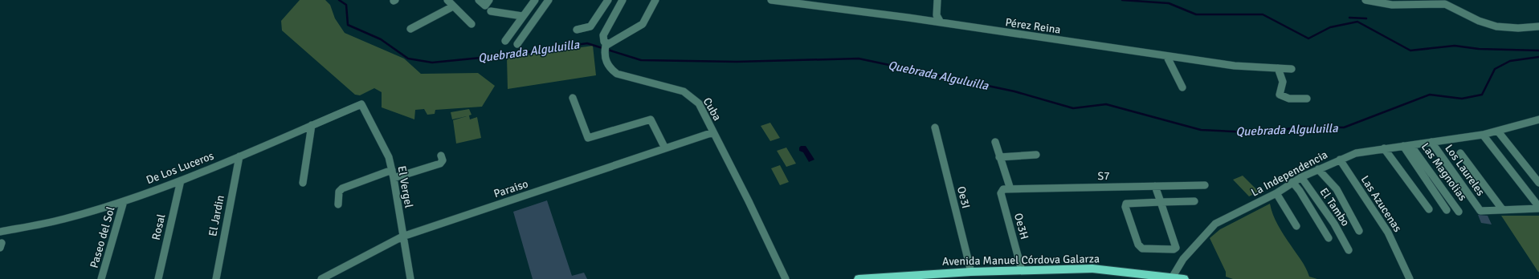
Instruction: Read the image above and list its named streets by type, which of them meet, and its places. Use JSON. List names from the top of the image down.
{
  "streets": {
    "main road": ["Avenida Manuel Córdova Galarza"],
    "street": [
      "Pérez Reina",
      "Cuba",
      "De Los Luceros",
      "Los Laureles",
      "Las Magnolias",
      "La Independencia",
      "S7",
      "El Vergel",
      "Paraiso",
      "Oe3I",
      "Las Azucenas",
      "El Tambo",
      "El Jardin",
      "Oe3H",
      "Rosal",
      "Paseo del Sol"
    ]
  },
  "crossings": [
    ["Cuba", "Paraiso"],
    ["De Los Luceros", "El Vergel"],
    ["De Los Luceros", "El Jardin"],
    ["De Los Luceros", "Rosal"],
    ["De Los Luceros", "Paseo del Sol"],
    ["Los Laureles", "La Independencia"],
    ["Las Magnolias", "La Independencia"],
    ["La Independencia", "Las Azucenas"],
    ["La Independencia", "El Tambo"],
    ["La Independencia", "Avenida Manuel Córdova Galarza"],
    ["S7", "Oe3H"],
    ["El Vergel", "Paraiso"],
    ["Oe3I", "Avenida Manuel Córdova Galarza"],
    ["Oe3H", "Avenida Manuel Córdova Galarza"]
  ],
  "water": ["Quebrada Alguluilla"]
}
